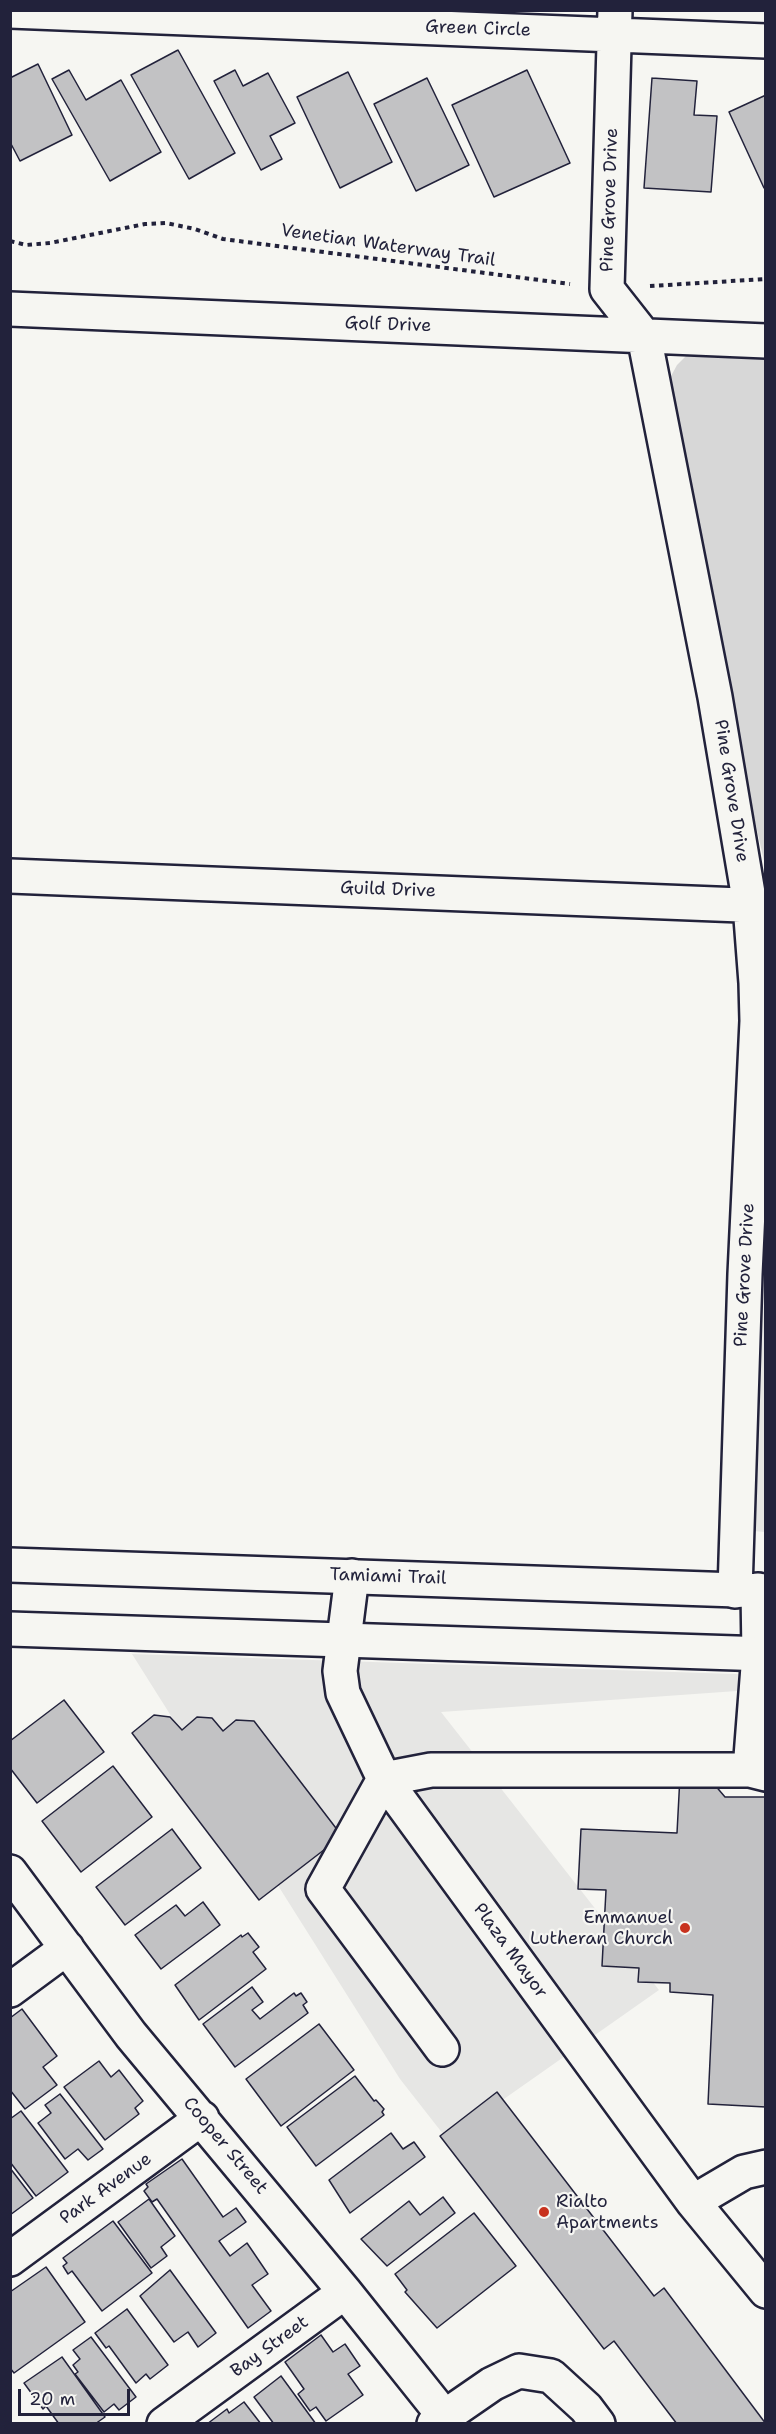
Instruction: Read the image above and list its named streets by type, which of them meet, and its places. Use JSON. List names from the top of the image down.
{
  "streets": {
    "street": [
      "Green Circle",
      "Pine Grove Drive",
      "Golf Drive",
      "Guild Drive",
      "Tamiami Trail",
      "Plaza Mayor",
      "Cooper Street",
      "Park Avenue",
      "Bay Street"
    ],
    "path": ["Venetian Waterway Trail"]
  },
  "crossings": [
    ["Green Circle", "Pine Grove Drive"],
    ["Pine Grove Drive", "Venetian Waterway Trail"],
    ["Pine Grove Drive", "Golf Drive"],
    ["Pine Grove Drive", "Guild Drive"],
    ["Pine Grove Drive", "Tamiami Trail"],
    ["Tamiami Trail", "Plaza Mayor"],
    ["Cooper Street", "Park Avenue"],
    ["Cooper Street", "Bay Street"]
  ],
  "places": ["Emmanuel Lutheran Church", "Rialto Apartments"],
  "scale_bar": "20 m"
}
